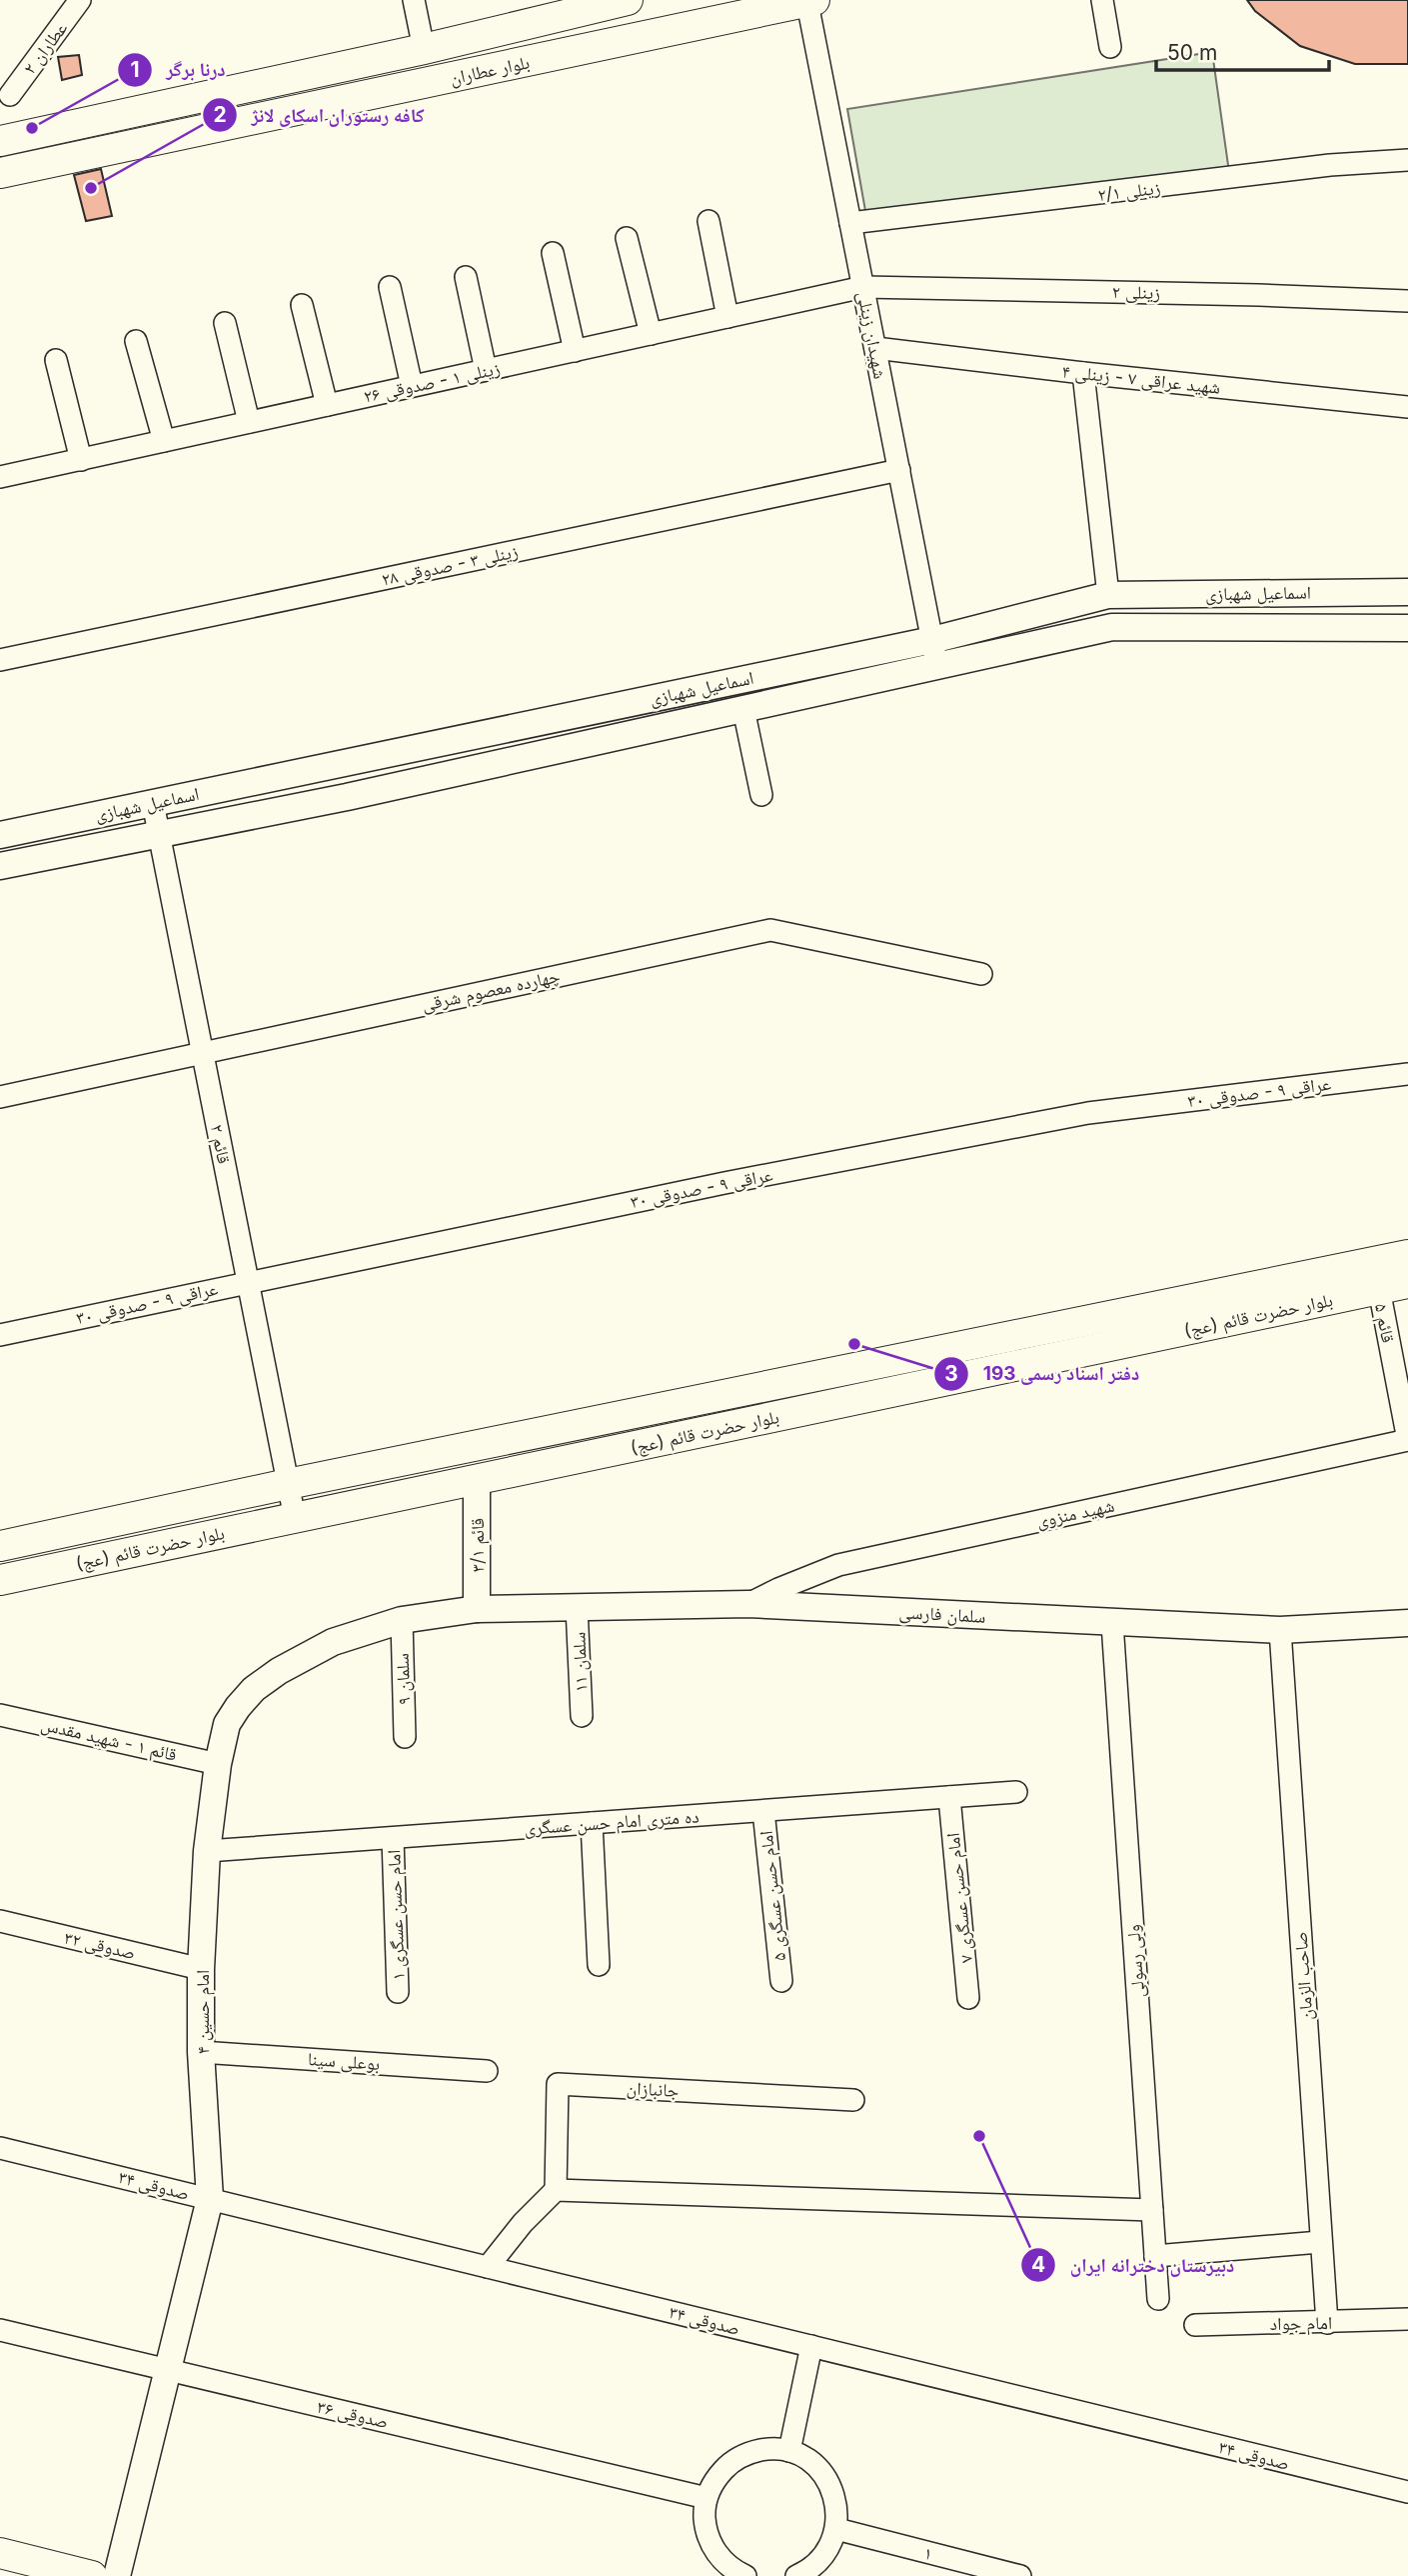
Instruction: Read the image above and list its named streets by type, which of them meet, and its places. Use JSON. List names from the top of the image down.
{
  "streets": {
    "main road": ["بلوار عطاران", "بلوار حضرت قائم (عج)"],
    "street": [
      "عطاران ۲",
      "زینلی ۲/۱",
      "زینلی ۲",
      "شهیدان زینلی",
      "شهید عراقی ۷ - زینلی ۴",
      "زینلی ۱ - صدوقی ۲۶",
      "زینلی ۳ - صدوقی ۲۸",
      "اسماعیل شهبازی",
      "چهارده معصوم شرقی",
      "عراقی ۹ - صدوقی ۳۰",
      "قائم ۲",
      "قائم ۵",
      "شهید منزوی",
      "قائم ۳/۱",
      "سلمان فارسی",
      "سلمان ۱۱",
      "سلمان ۹",
      "قائم ۱ - شهید مقدس",
      "ده متری امام حسن عسگری",
      "امام حسن عسگری ۵",
      "امام حسن عسگری ۷",
      "امام حسن عسگری ۱",
      "صدوقی ۳۲",
      "ولی رسولی",
      "صاحب الزمان",
      "امام حسین ۴",
      "بوعلی سینا",
      "جانبازان",
      "صدوقی ۳۴",
      "امام جواد",
      "صدوقی ۳۶",
      "۱"
    ]
  },
  "crossings": [
    ["بلوار عطاران", "شهیدان زینلی"],
    ["زینلی ۲/۱", "شهیدان زینلی"],
    ["زینلی ۲", "شهیدان زینلی"],
    ["زینلی ۲", "زینلی ۱ - صدوقی ۲۶"],
    ["شهیدان زینلی", "شهید عراقی ۷ - زینلی ۴"],
    ["شهیدان زینلی", "زینلی ۱ - صدوقی ۲۶"],
    ["شهیدان زینلی", "زینلی ۳ - صدوقی ۲۸"],
    ["شهیدان زینلی", "اسماعیل شهبازی"],
    ["اسماعیل شهبازی", "قائم ۲"],
    ["چهارده معصوم شرقی", "قائم ۲"],
    ["عراقی ۹ - صدوقی ۳۰", "قائم ۲"],
    ["قائم ۲", "بلوار حضرت قائم (عج)"],
    ["بلوار حضرت قائم (عج)", "قائم ۵"],
    ["بلوار حضرت قائم (عج)", "قائم ۳/۱"],
    ["قائم ۵", "شهید منزوی"],
    ["شهید منزوی", "سلمان فارسی"],
    ["قائم ۳/۱", "سلمان فارسی"],
    ["قائم ۳/۱", "امام حسین ۴"],
    ["سلمان فارسی", "سلمان ۱۱"],
    ["سلمان فارسی", "ولی رسولی"],
    ["سلمان فارسی", "صاحب الزمان"],
    ["سلمان فارسی", "امام حسین ۴"],
    ["سلمان ۹", "امام حسین ۴"],
    ["قائم ۱ - شهید مقدس", "امام حسین ۴"],
    ["ده متری امام حسن عسگری", "امام حسن عسگری ۵"],
    ["ده متری امام حسن عسگری", "امام حسن عسگری ۷"],
    ["ده متری امام حسن عسگری", "امام حسن عسگری ۱"],
    ["ده متری امام حسن عسگری", "امام حسین ۴"],
    ["صدوقی ۳۲", "امام حسین ۴"],
    ["صاحب الزمان", "امام جواد"],
    ["امام حسین ۴", "بوعلی سینا"],
    ["امام حسین ۴", "صدوقی ۳۴"],
    ["امام حسین ۴", "صدوقی ۳۶"]
  ],
  "places": [
    "درنا برگر",
    "کافه رستوران اسکای لانژ",
    "دفتر اسناد رسمی 193",
    "دبیرستان دخترانه ایران"
  ],
  "scale_bar": "50 m"
}
